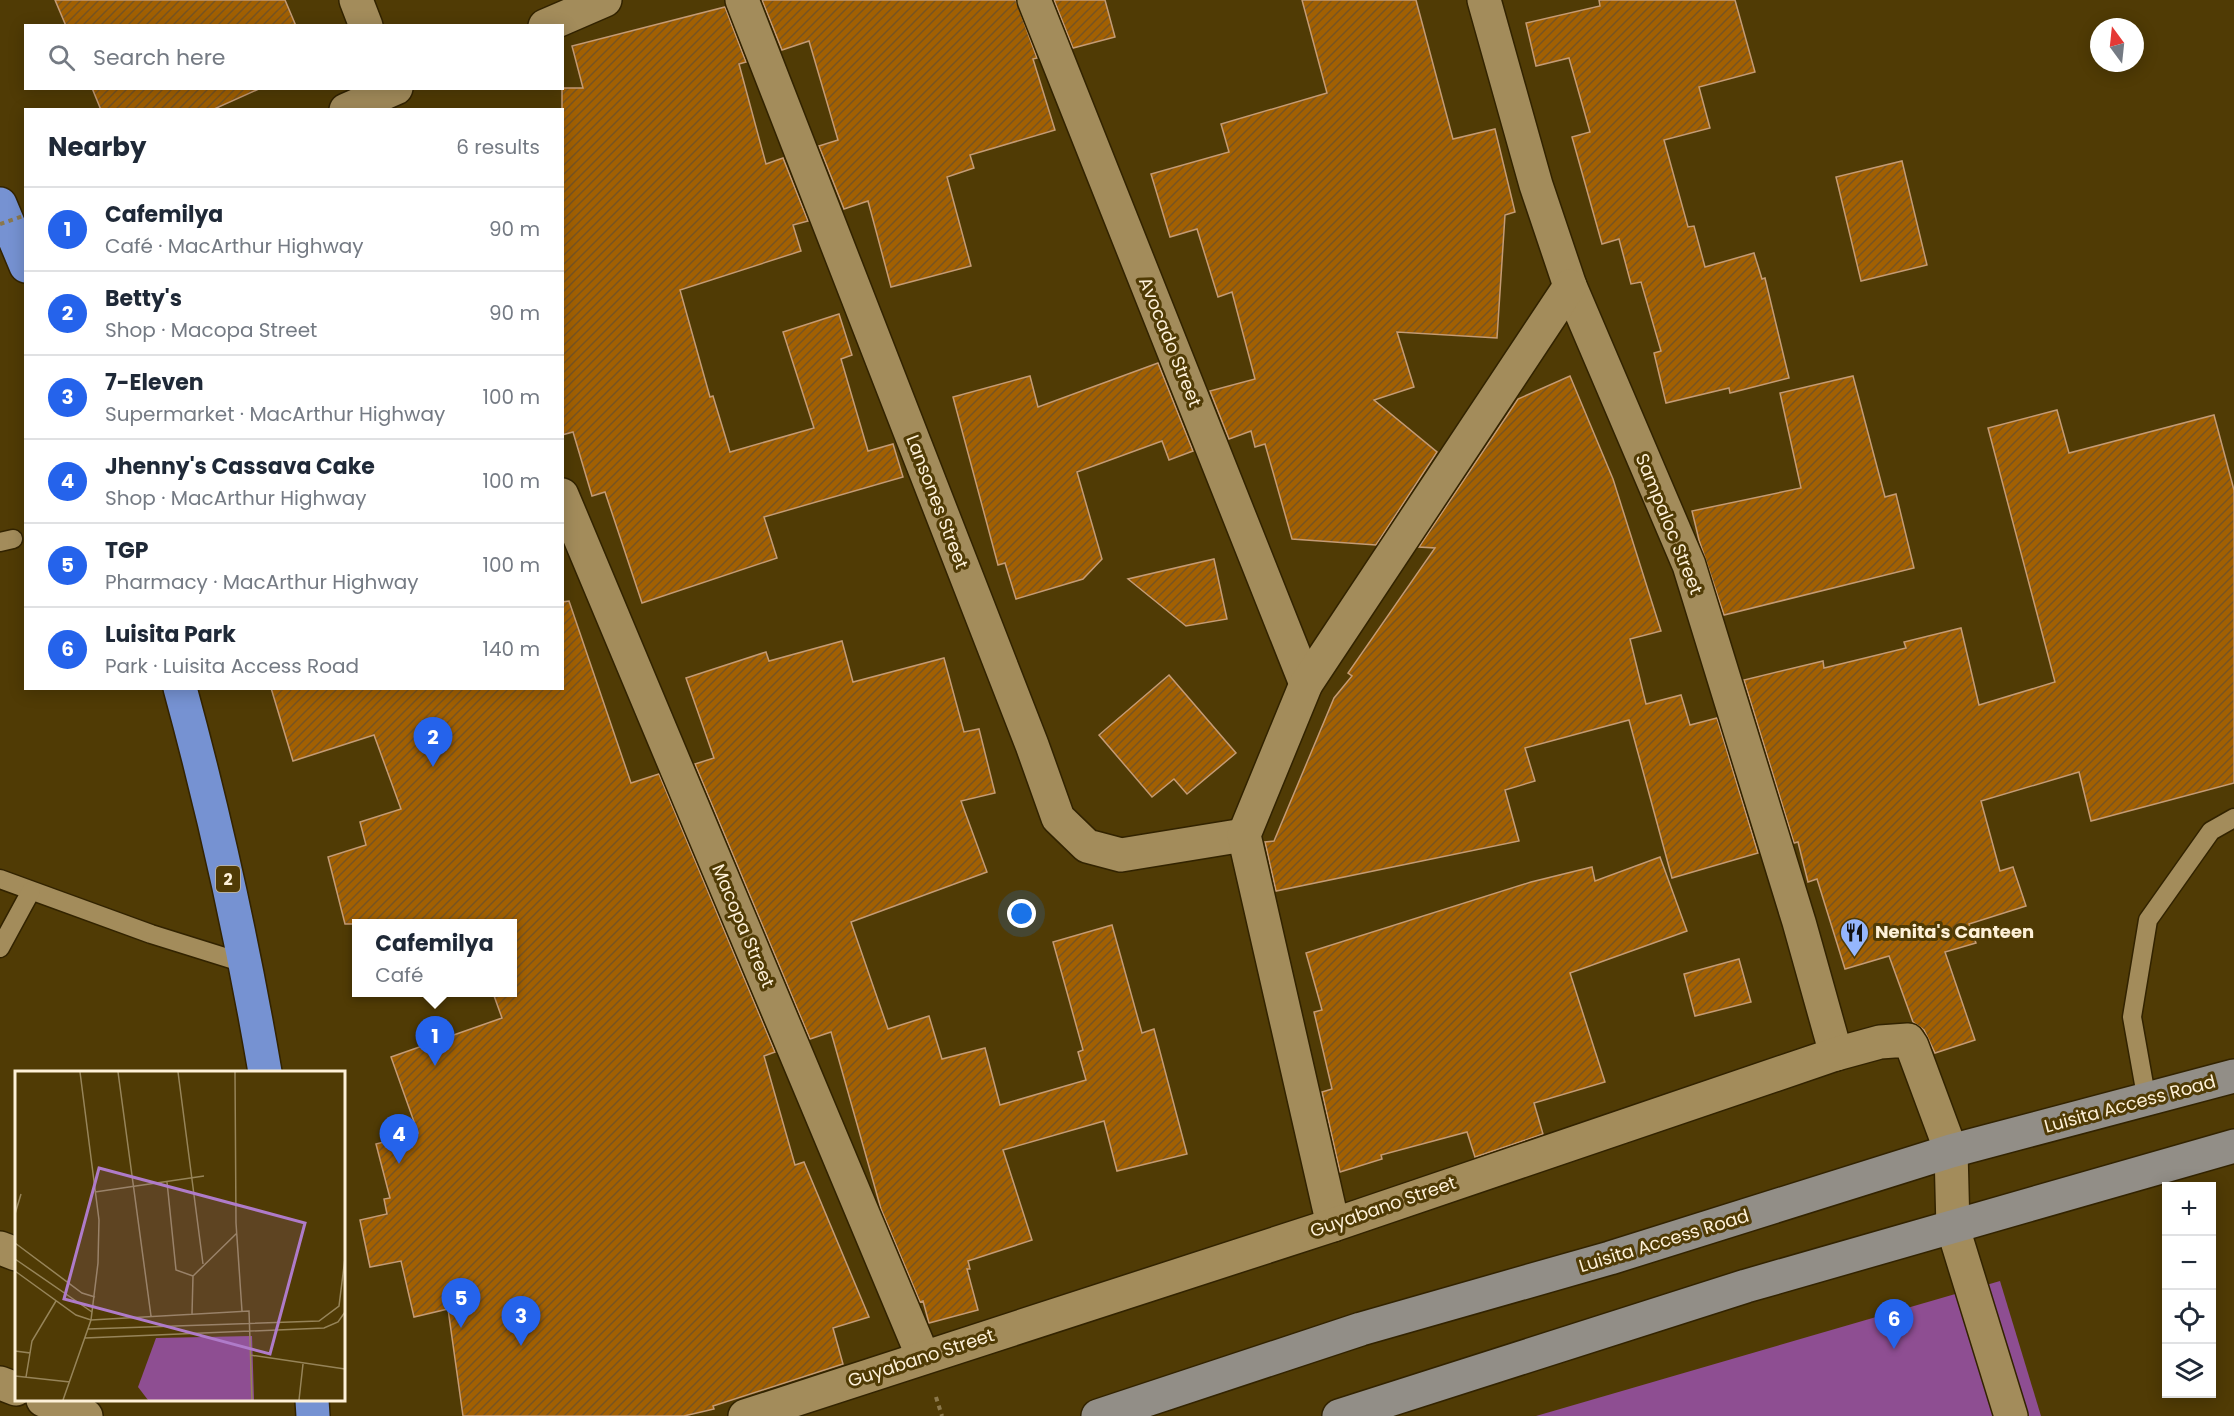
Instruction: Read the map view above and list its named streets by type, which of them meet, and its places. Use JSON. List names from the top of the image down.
{
  "streets": {
    "highway": ["2"],
    "main road": ["Luisita Access Road"],
    "street": [
      "Avocado Street",
      "Lansones Street",
      "Sampaloc Street",
      "Macopa Street",
      "Guyabano Street"
    ]
  },
  "crossings": [
    ["Sampaloc Street", "Guyabano Street"],
    ["Macopa Street", "Guyabano Street"],
    ["Luisita Access Road", "Guyabano Street"]
  ],
  "places": {
    "restaurant": ["Nenita's Canteen"]
  },
  "north": "top",
  "page": {
    "search": "Search here",
    "heading": ["Nearby", "6 results"],
    "list": [
      {
        "mark": "1",
        "name": "Cafemilya",
        "note": "Café · MacArthur Highway",
        "value": "90 m"
      },
      {
        "mark": "2",
        "name": "Betty's",
        "note": "Shop · Macopa Street",
        "value": "90 m"
      },
      {
        "mark": "3",
        "name": "7-Eleven",
        "note": "Supermarket · MacArthur Highway",
        "value": "100 m"
      },
      {
        "mark": "4",
        "name": "Jhenny's Cassava Cake",
        "note": "Shop · MacArthur Highway",
        "value": "100 m"
      },
      {
        "mark": "5",
        "name": "TGP",
        "note": "Pharmacy · MacArthur Highway",
        "value": "100 m"
      },
      {
        "mark": "6",
        "name": "Luisita Park",
        "note": "Park · Luisita Access Road",
        "value": "140 m"
      }
    ],
    "pins": [
      "2",
      "1",
      "4",
      "5",
      "3",
      "6"
    ],
    "popup": ["Cafemilya", "Café"],
    "map_buttons": ["+", "−"]
  }
}
